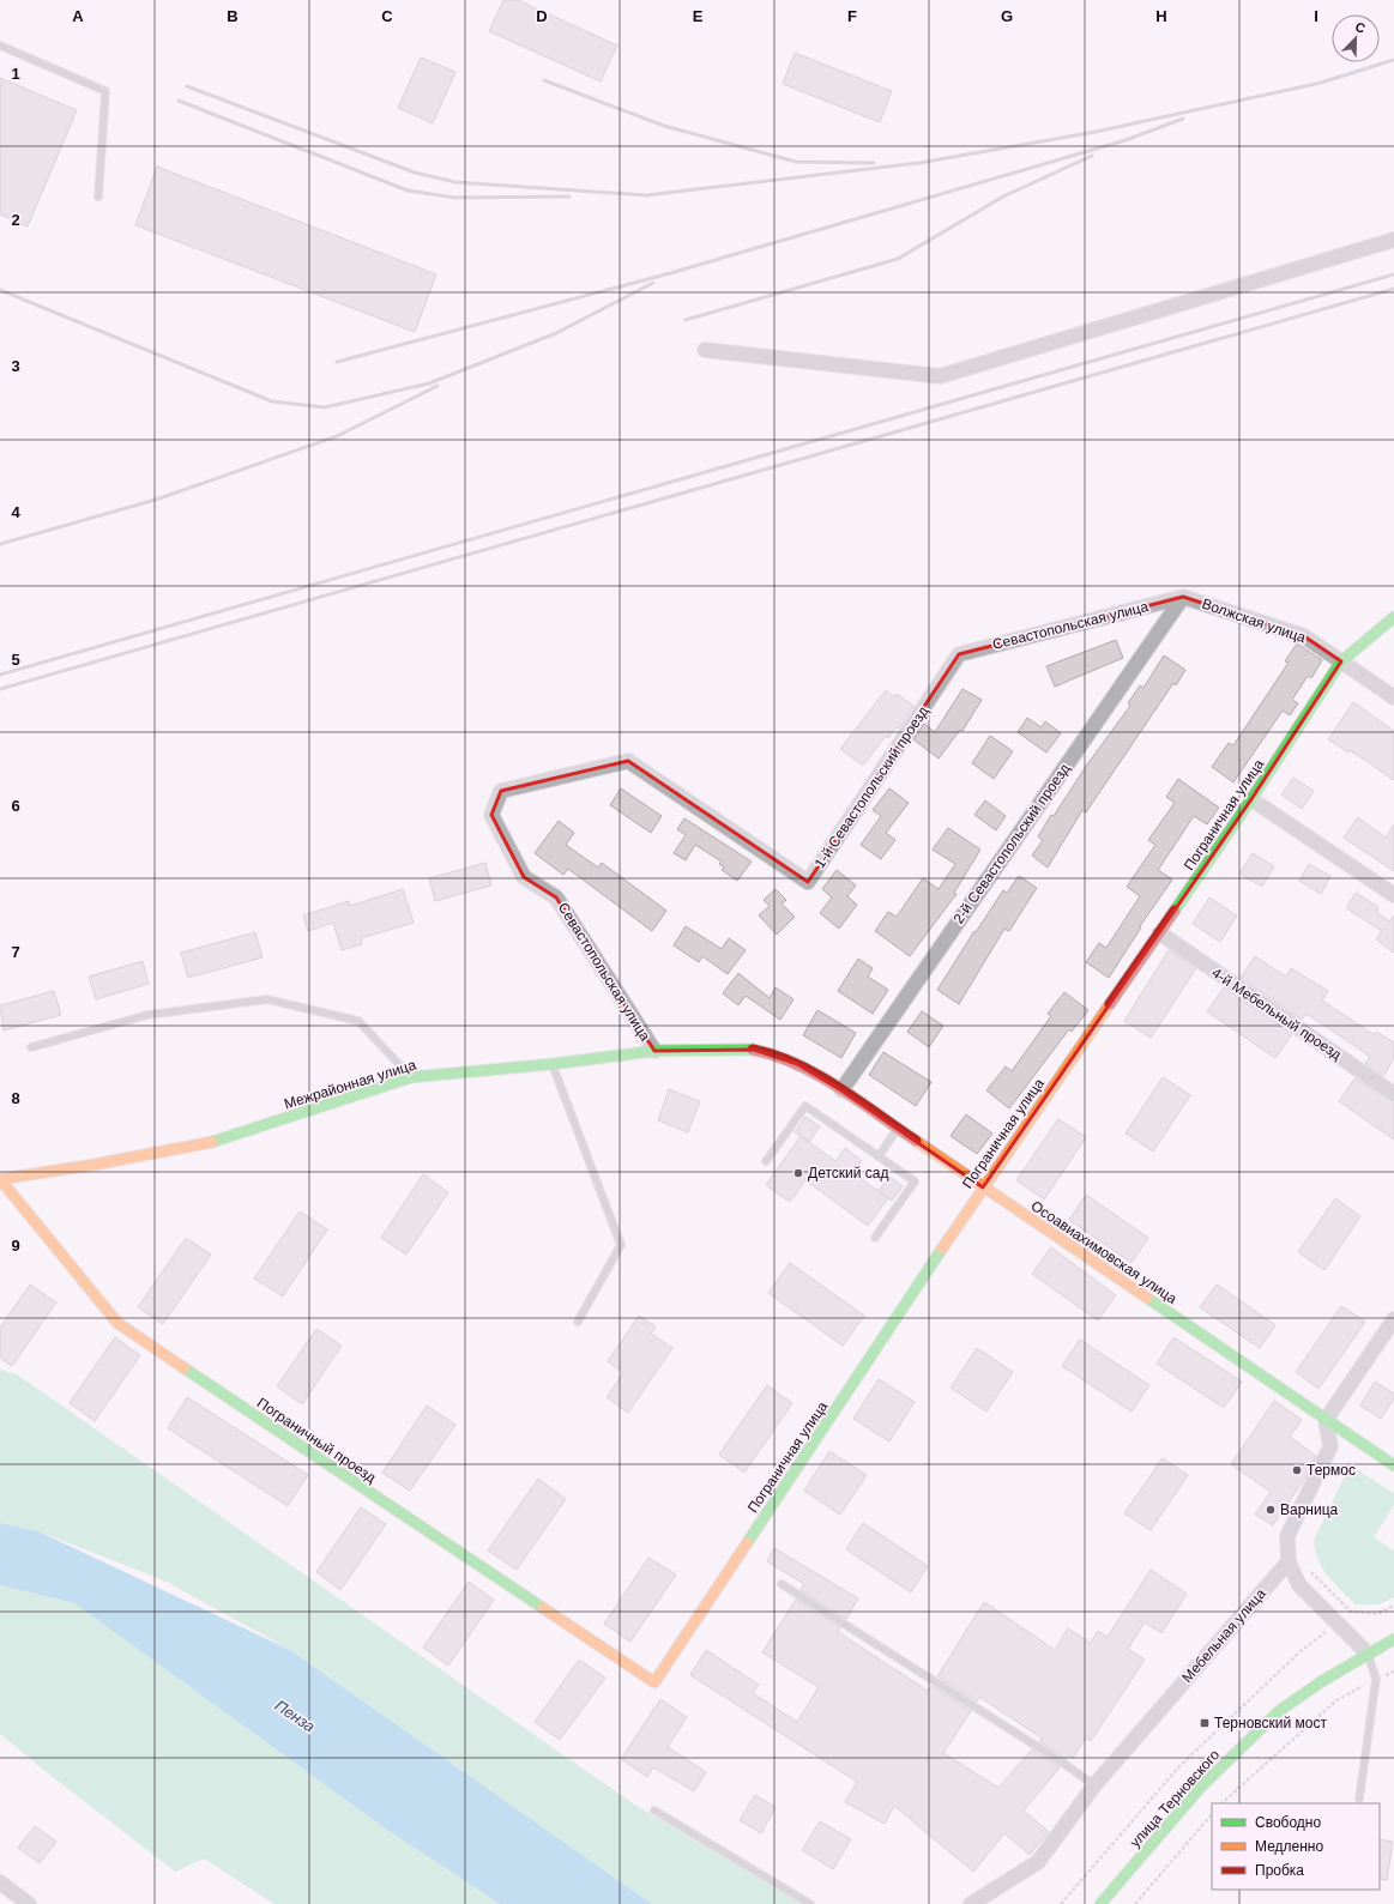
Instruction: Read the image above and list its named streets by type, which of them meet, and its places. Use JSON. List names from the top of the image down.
{
  "streets": {
    "street": [
      "Волжская улица",
      "Севастопольская улица",
      "1-й Севастопольский проезд",
      "Пограничная улица",
      "2-й Севастопольский проезд",
      "4-й Мебельный проезд",
      "Межрайонная улица",
      "Осоавиахимовская улица",
      "Пограничный проезд",
      "Мебельная улица",
      "улица Терновского"
    ]
  },
  "crossings": [
    ["Волжская улица", "Севастопольская улица"],
    ["Волжская улица", "Пограничная улица"],
    ["Волжская улица", "2-й Севастопольский проезд"],
    ["Севастопольская улица", "1-й Севастопольский проезд"],
    ["Севастопольская улица", "2-й Севастопольский проезд"],
    ["Севастопольская улица", "Межрайонная улица"],
    ["Пограничная улица", "4-й Мебельный проезд"],
    ["Пограничная улица", "Осоавиахимовская улица"],
    ["Пограничная улица", "Пограничный проезд"],
    ["2-й Севастопольский проезд", "Осоавиахимовская улица"],
    ["Межрайонная улица", "Осоавиахимовская улица"],
    ["Межрайонная улица", "Пограничный проезд"]
  ],
  "water": ["Пенза"],
  "places": {
    "other": ["Детский сад", "Термос", "Варница"],
    "transit": ["Терновский мост"]
  },
  "legend": ["Свободно", "Медленно", "Пробка"],
  "north": "top right",
  "grid": {
    "columns": [
      "A",
      "B",
      "C",
      "D",
      "E",
      "F",
      "G",
      "H",
      "I"
    ],
    "rows": [
      "1",
      "2",
      "3",
      "4",
      "5",
      "6",
      "7",
      "8",
      "9"
    ]
  }
}
